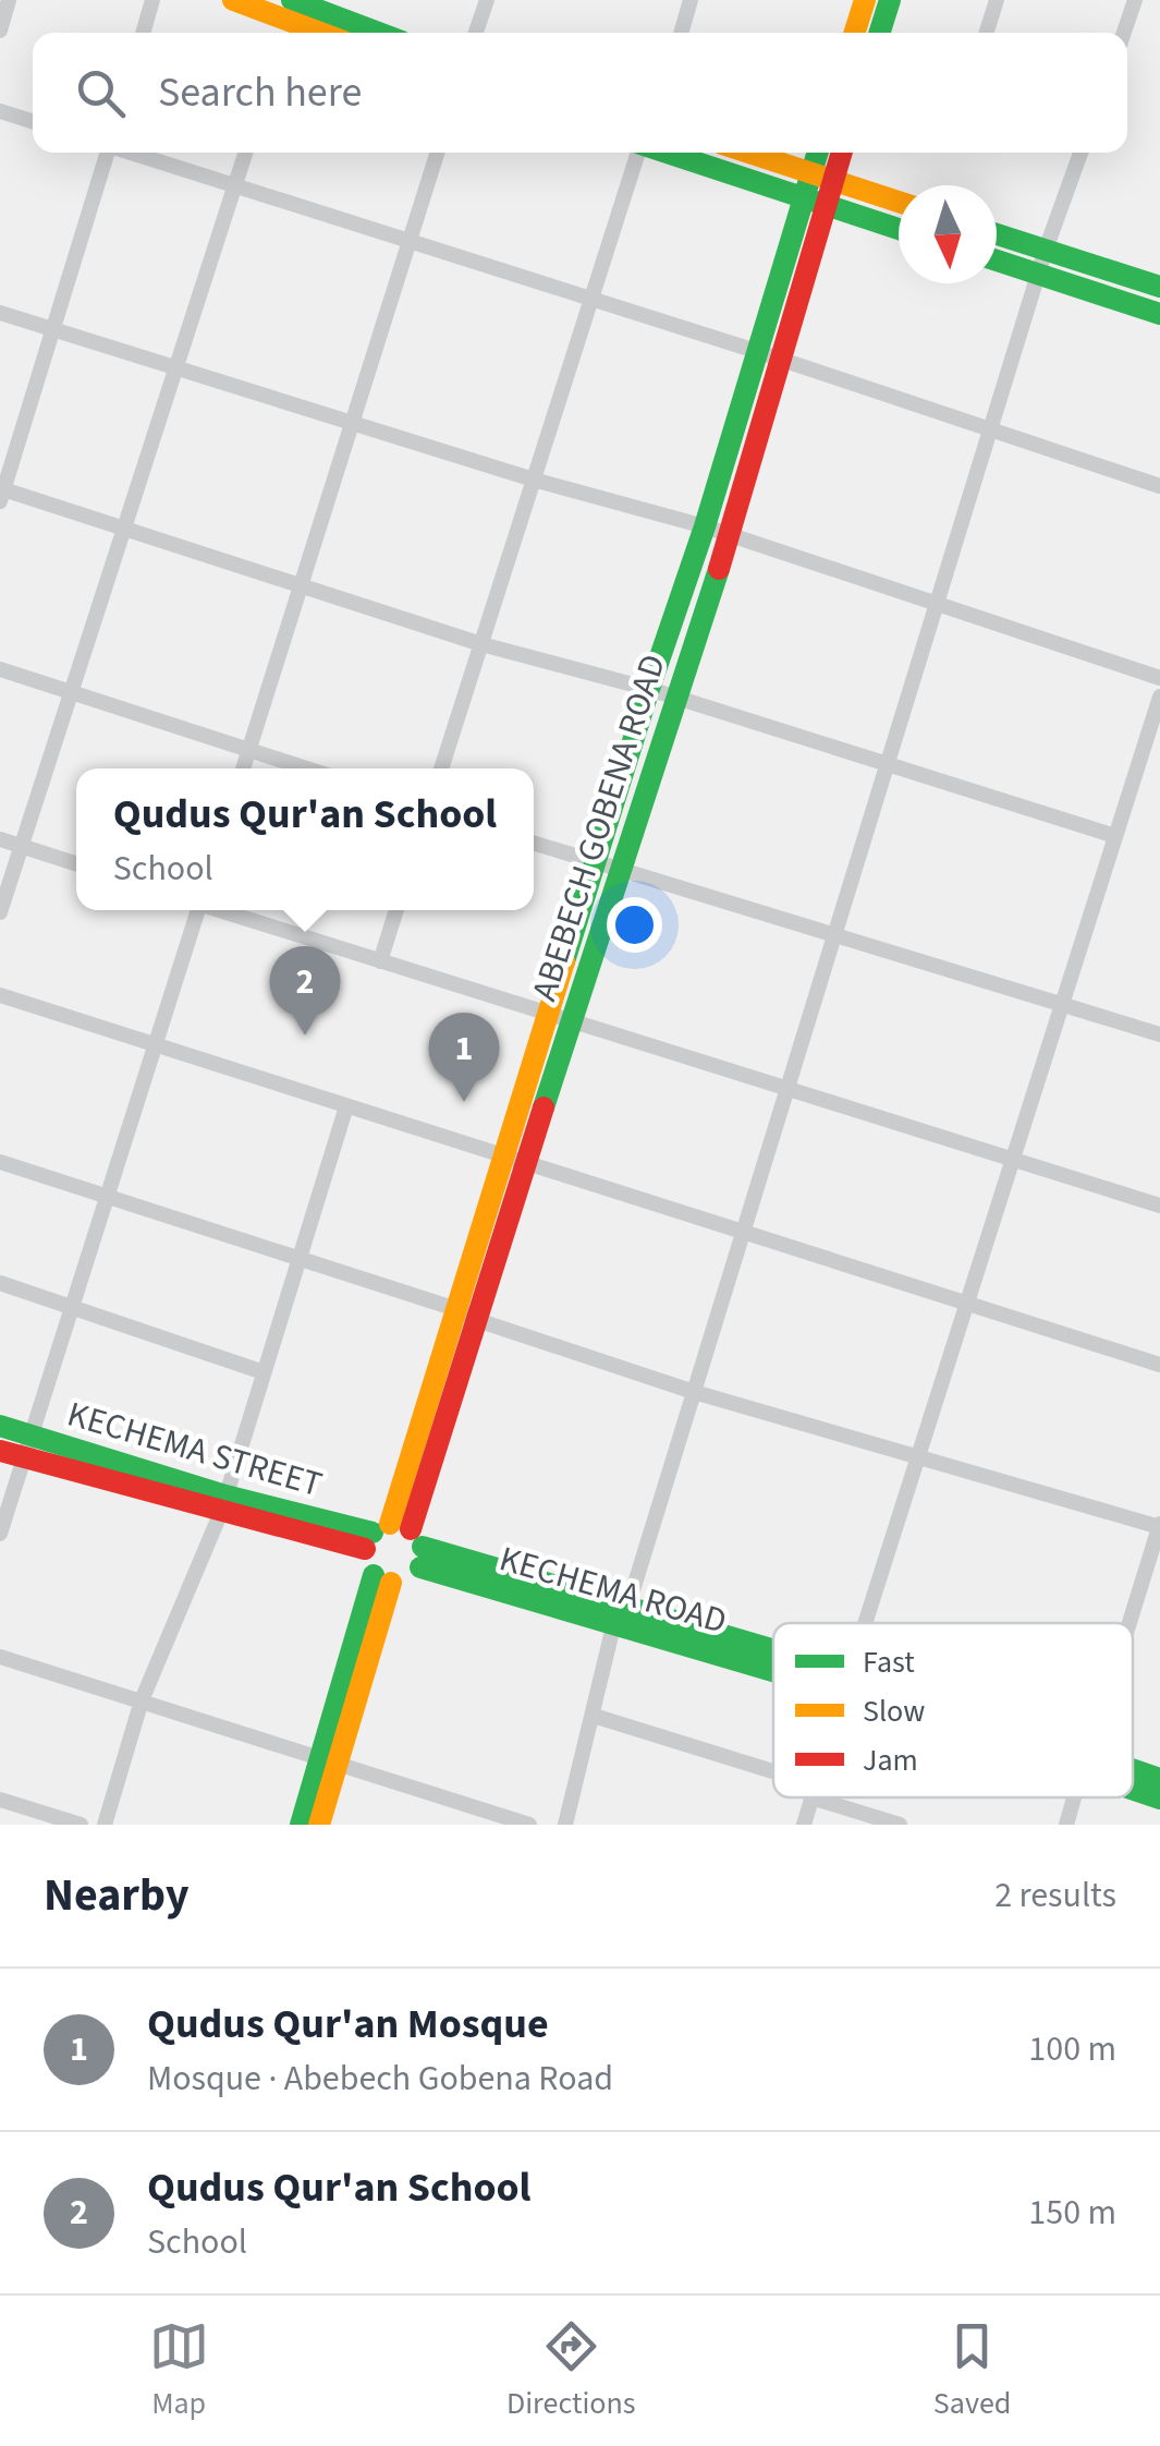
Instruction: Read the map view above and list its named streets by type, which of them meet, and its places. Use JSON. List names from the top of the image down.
{
  "streets": {
    "street": ["ABEBECH GOBENA ROAD", "KECHEMA STREET", "KECHEMA ROAD"]
  },
  "crossings": [
    ["ABEBECH GOBENA ROAD", "KECHEMA STREET"],
    ["ABEBECH GOBENA ROAD", "KECHEMA ROAD"],
    ["KECHEMA STREET", "KECHEMA ROAD"]
  ],
  "legend": ["Fast", "Slow", "Jam"],
  "north": "bottom",
  "page": {
    "search": "Search here",
    "popup": ["Qudus Qur'an School", "School"],
    "pins": ["2", "1"],
    "heading": ["Nearby", "2 results"],
    "list": [
      {
        "mark": "1",
        "name": "Qudus Qur'an Mosque",
        "note": "Mosque · Abebech Gobena Road",
        "value": "100 m"
      },
      {
        "mark": "2",
        "name": "Qudus Qur'an School",
        "note": "School",
        "value": "150 m"
      }
    ],
    "nav": ["Map", "Directions", "Saved"]
  }
}
